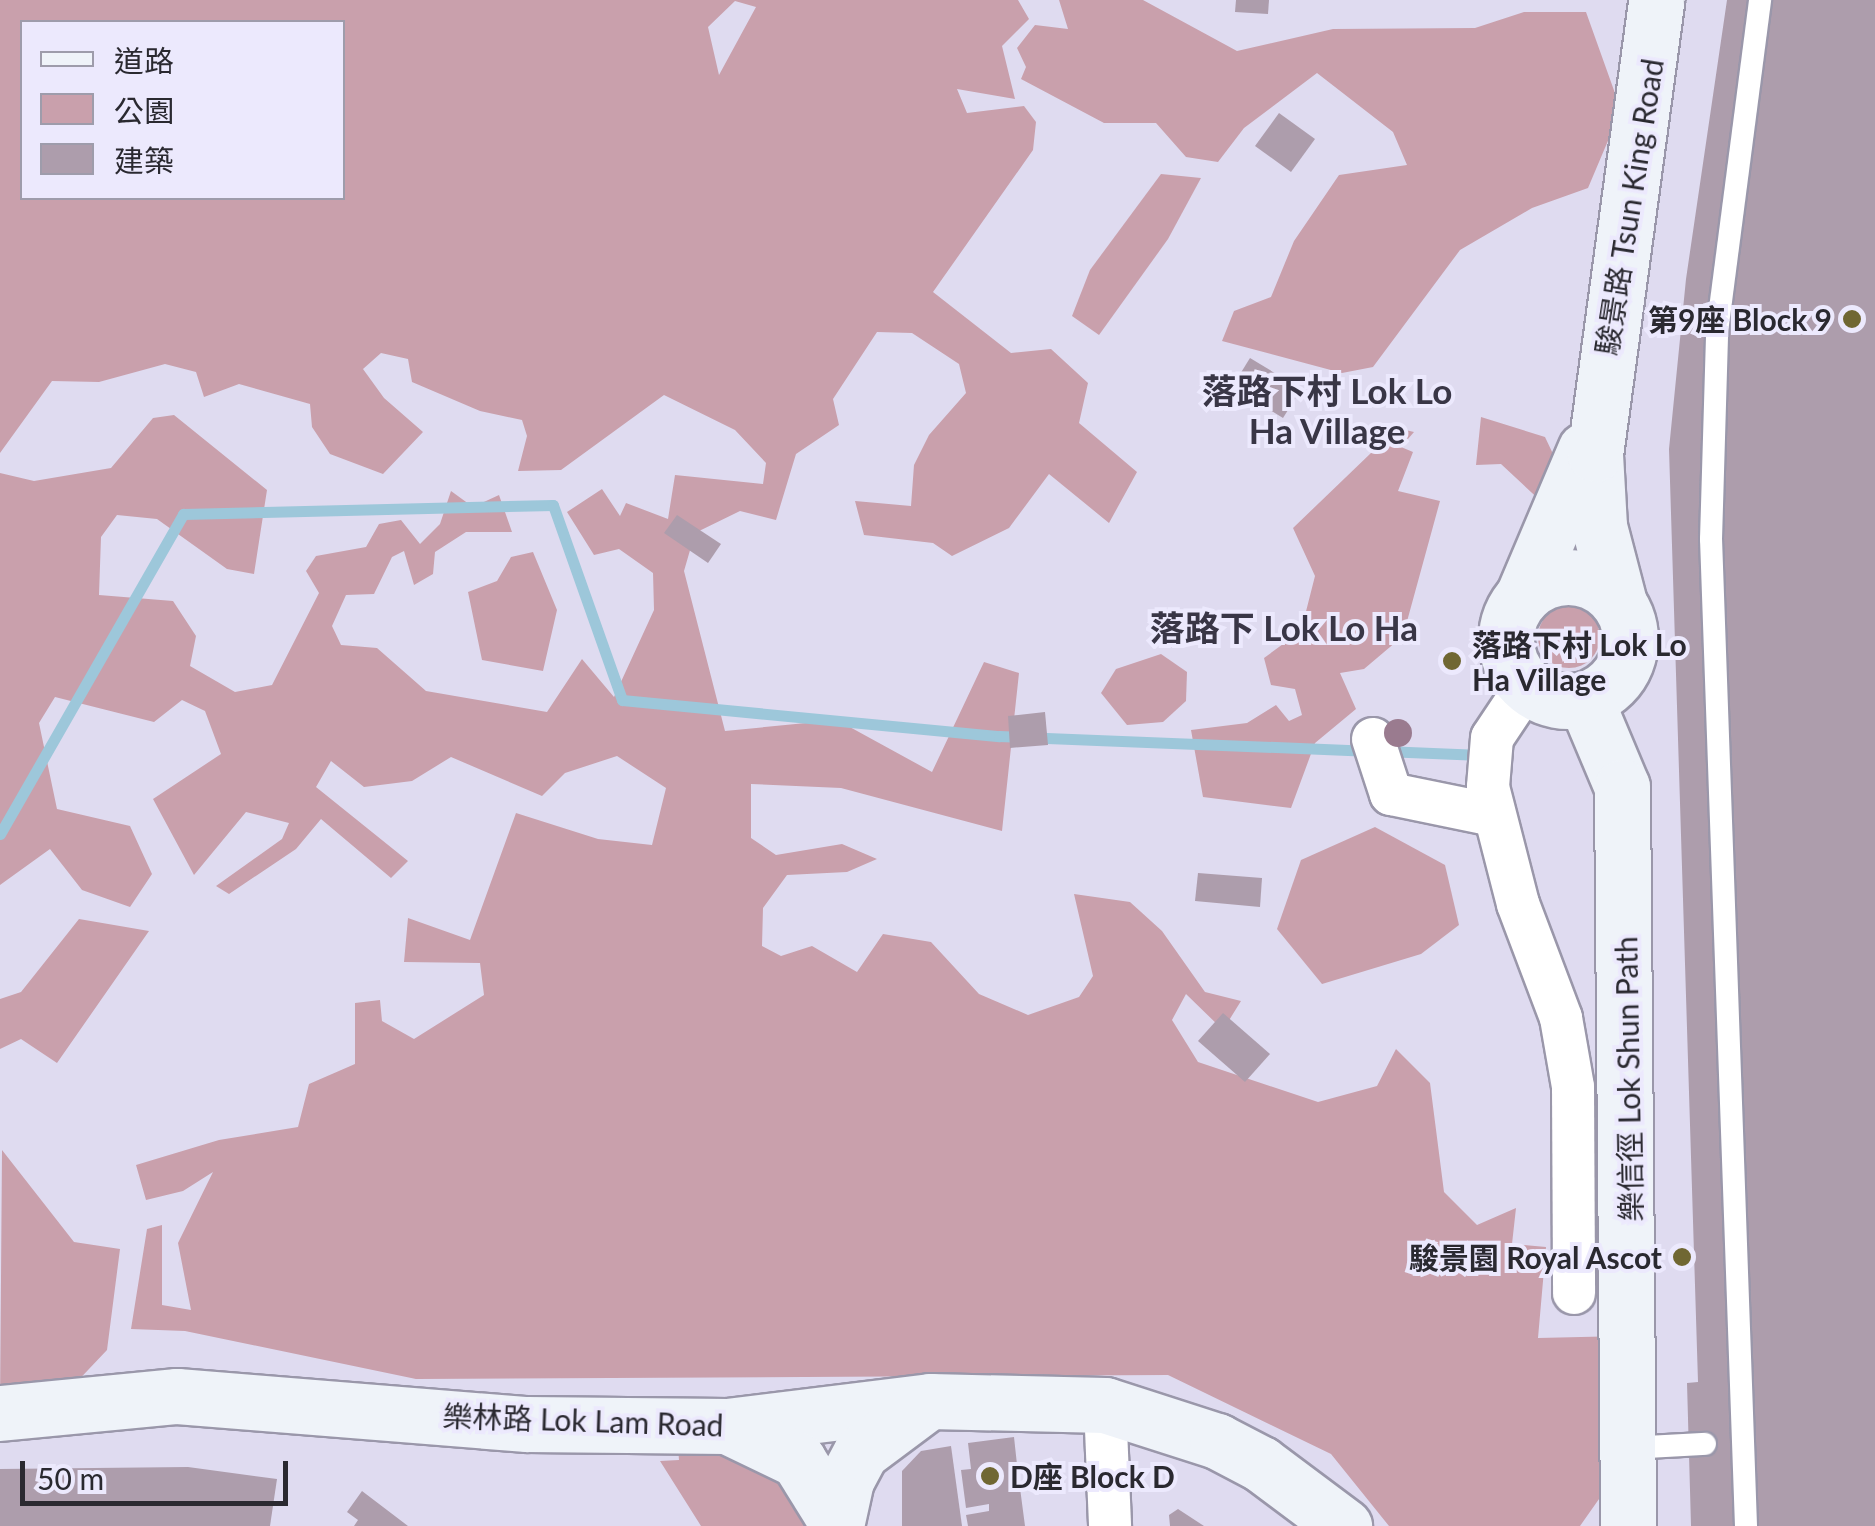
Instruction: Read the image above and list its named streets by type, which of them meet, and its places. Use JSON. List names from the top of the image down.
{
  "streets": {
    "street": ["駿景路 Tsun King Road", "樂信徑 Lok Shun Path", "樂林路 Lok Lam Road"]
  },
  "crossings": [
    ["駿景路 Tsun King Road", "樂信徑 Lok Shun Path"]
  ],
  "districts": ["落路下村 Lok Lo Ha Village", "落路下 Lok Lo Ha"],
  "places": [
    "第9座 Block 9",
    "落路下村 Lok Lo Ha Village",
    "駿景園 Royal Ascot",
    "D座 Block D"
  ],
  "legend": ["道路", "公園", "建築"],
  "scale_bar": "50 m"
}
